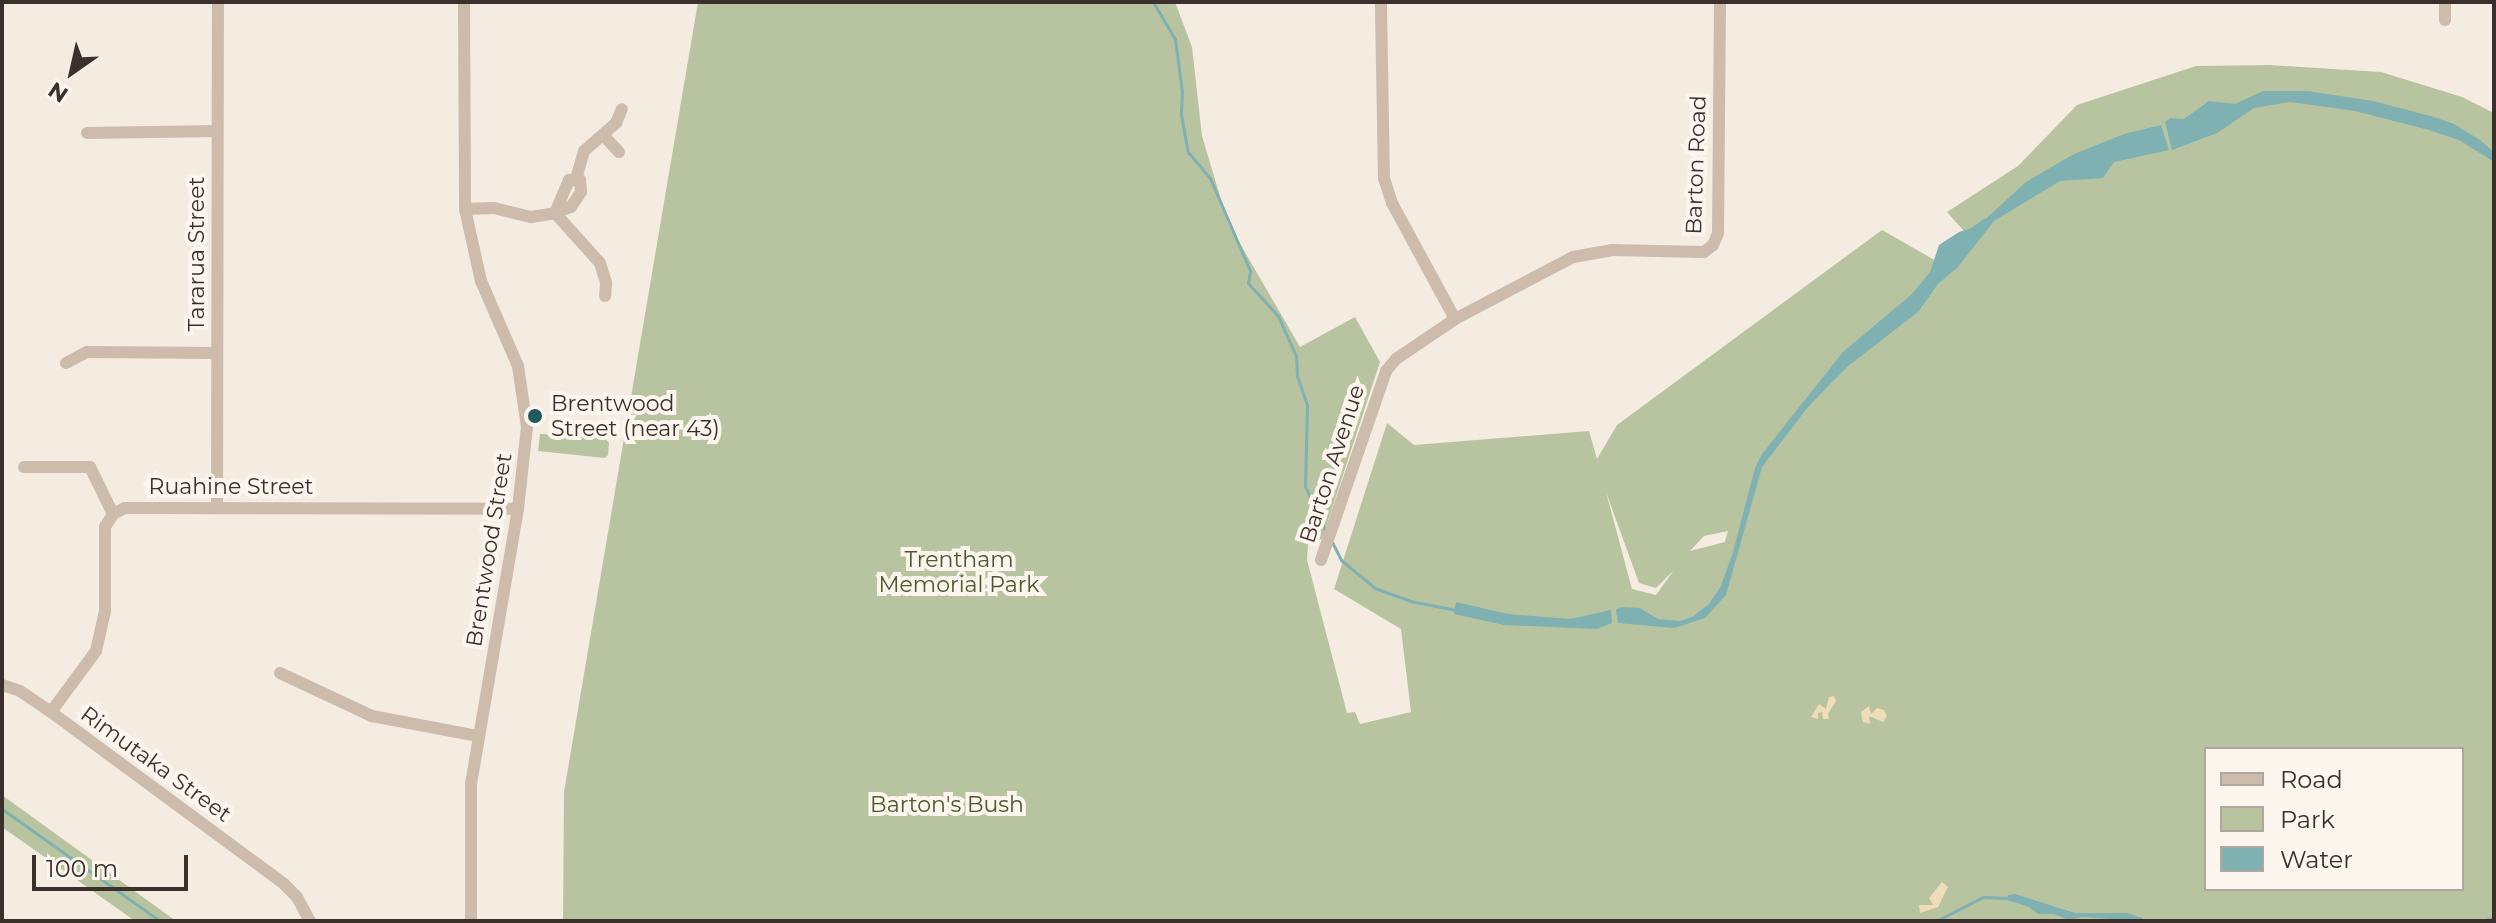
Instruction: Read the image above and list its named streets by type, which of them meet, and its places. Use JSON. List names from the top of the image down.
{
  "streets": {
    "street": [
      "Barton Road",
      "Tararua Street",
      "Barton Avenue",
      "Ruahine Street",
      "Brentwood Street",
      "Rimutaka Street"
    ]
  },
  "crossings": [
    ["Barton Road", "Barton Avenue"],
    ["Tararua Street", "Ruahine Street"],
    ["Ruahine Street", "Brentwood Street"]
  ],
  "parks": ["Trentham Memorial Park", "Barton's Bush"],
  "places": ["Brentwood Street (near 43)"],
  "legend": ["Road", "Park", "Water"],
  "scale_bar": "100 m",
  "north": "bottom left"
}
